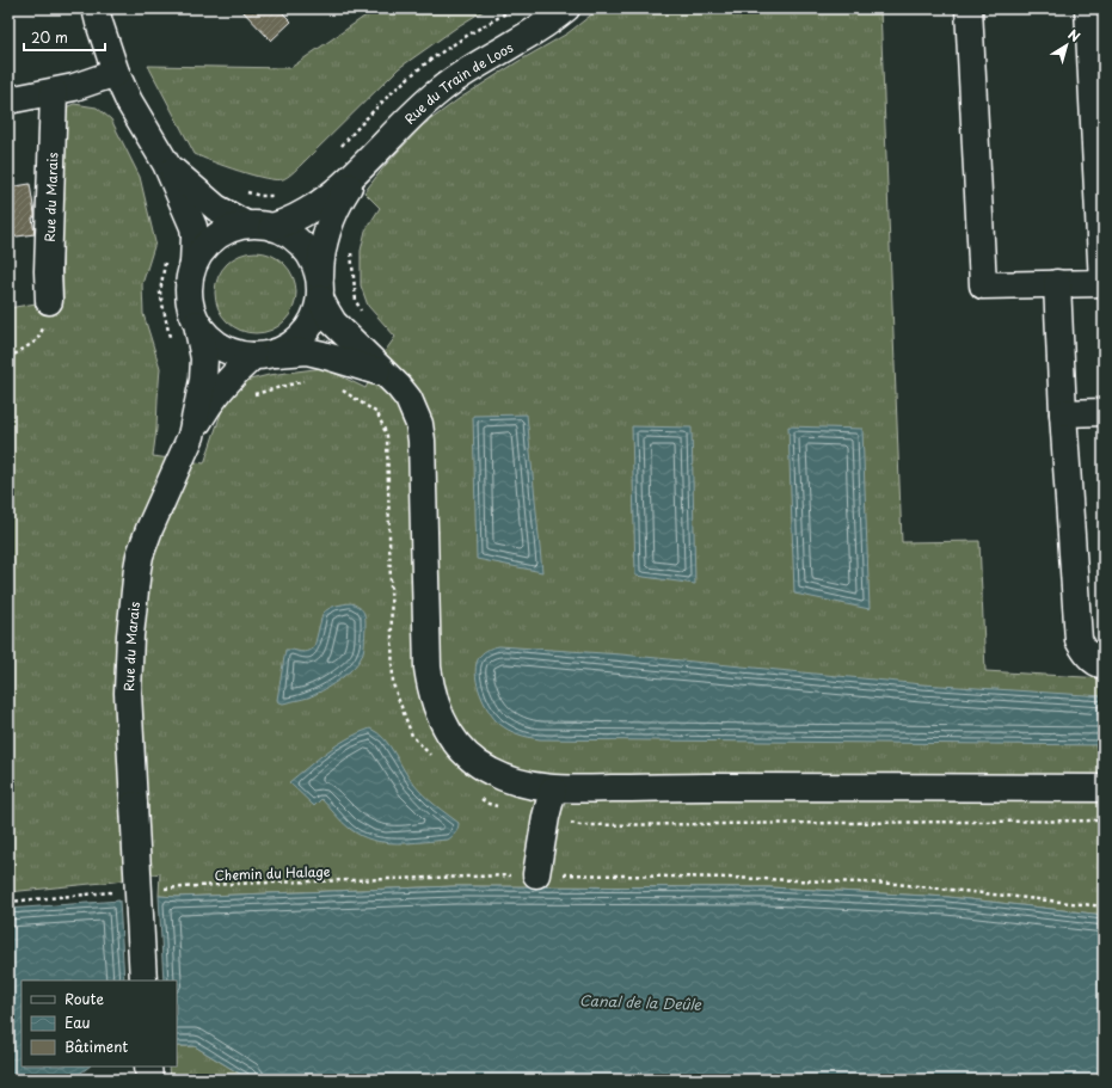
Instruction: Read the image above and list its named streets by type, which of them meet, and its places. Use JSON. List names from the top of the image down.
{
  "streets": {
    "street": ["Rue du Train de Loos", "Rue du Marais"],
    "path": ["Chemin du Halage"]
  },
  "crossings": [
    ["Rue du Train de Loos", "Rue du Marais"]
  ],
  "water": ["Canal de la Deûle"],
  "legend": ["Route", "Eau", "Bâtiment"],
  "scale_bar": "20 m",
  "north": "top right"
}
